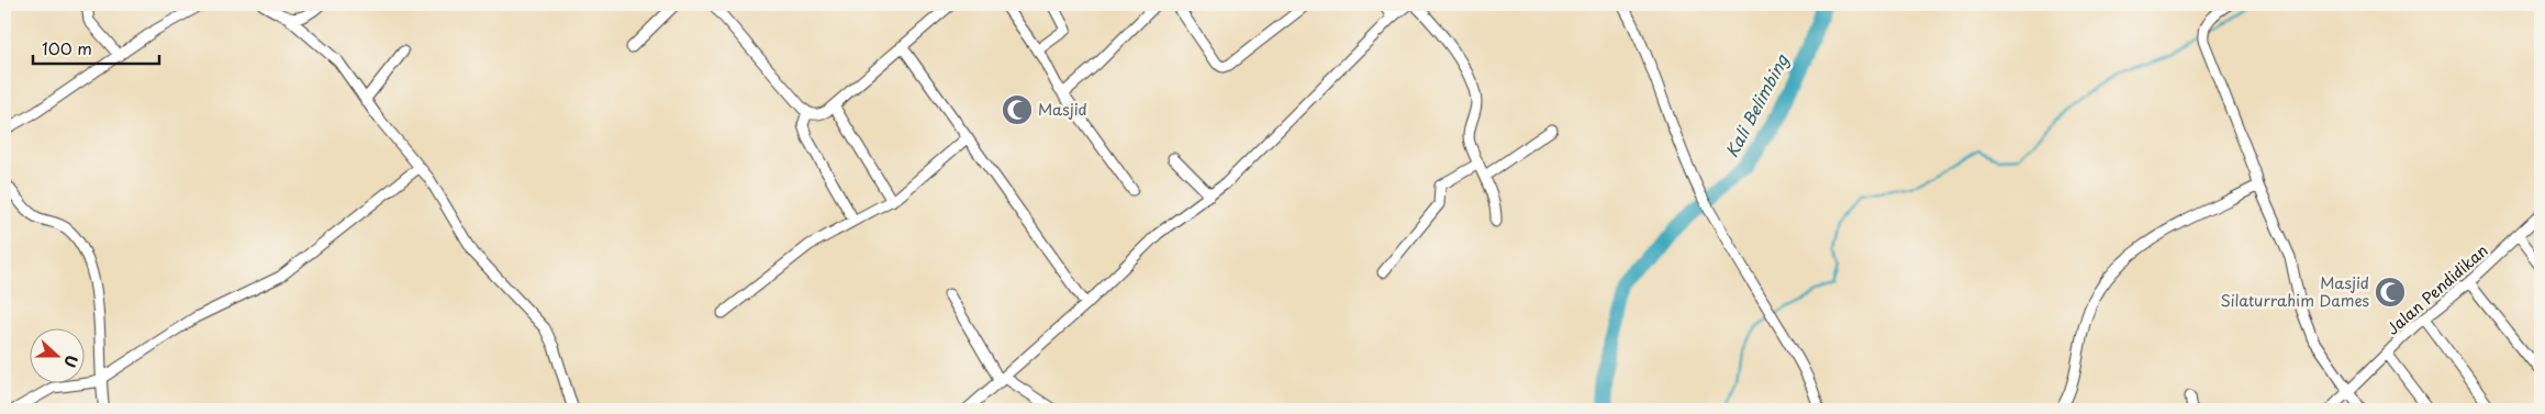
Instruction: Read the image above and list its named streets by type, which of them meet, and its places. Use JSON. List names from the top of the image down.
{
  "streets": {
    "street": ["Jalan Pendidikan"]
  },
  "water": ["Kali Belimbing"],
  "places": {
    "mosque": ["Masjid", "Masjid Silaturrahim Dames"]
  },
  "scale_bar": "100 m",
  "north": "right"
}
